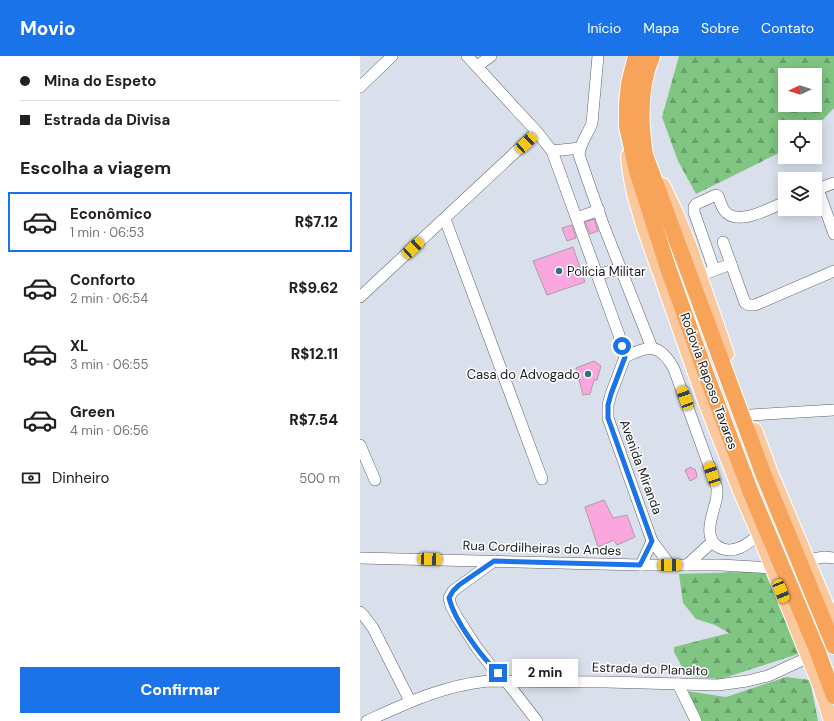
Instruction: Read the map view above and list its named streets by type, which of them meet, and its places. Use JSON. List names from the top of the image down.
{
  "streets": {
    "highway": ["Rodovia Raposo Tavares"],
    "street": ["Avenida Miranda", "Rua Cordilheiras do Andes", "Estrada do Planalto"]
  },
  "crossings": [
    ["Avenida Miranda", "Rua Cordilheiras do Andes"]
  ],
  "places": ["Polícia Militar", "Casa do Advogado"],
  "north": "left",
  "page": {
    "header": "Movio",
    "nav": [
      "Início",
      "Mapa",
      "Sobre",
      "Contato"
    ],
    "banner": ["Mina do Espeto", "Estrada da Divisa"],
    "heading": "Escolha a viagem",
    "list": [
      {
        "name": "Econômico",
        "note": "1 min · 06:53",
        "value": "R$7.12"
      },
      {
        "name": "Conforto",
        "note": "2 min · 06:54",
        "value": "R$9.62"
      },
      {
        "name": "XL",
        "note": "3 min · 06:55",
        "value": "R$12.11"
      },
      {
        "name": "Green",
        "note": "4 min · 06:56",
        "value": "R$7.54"
      }
    ],
    "pay": ["Dinheiro", "500 m"],
    "buttons": "Confirmar",
    "bubble": "2 min"
  }
}
